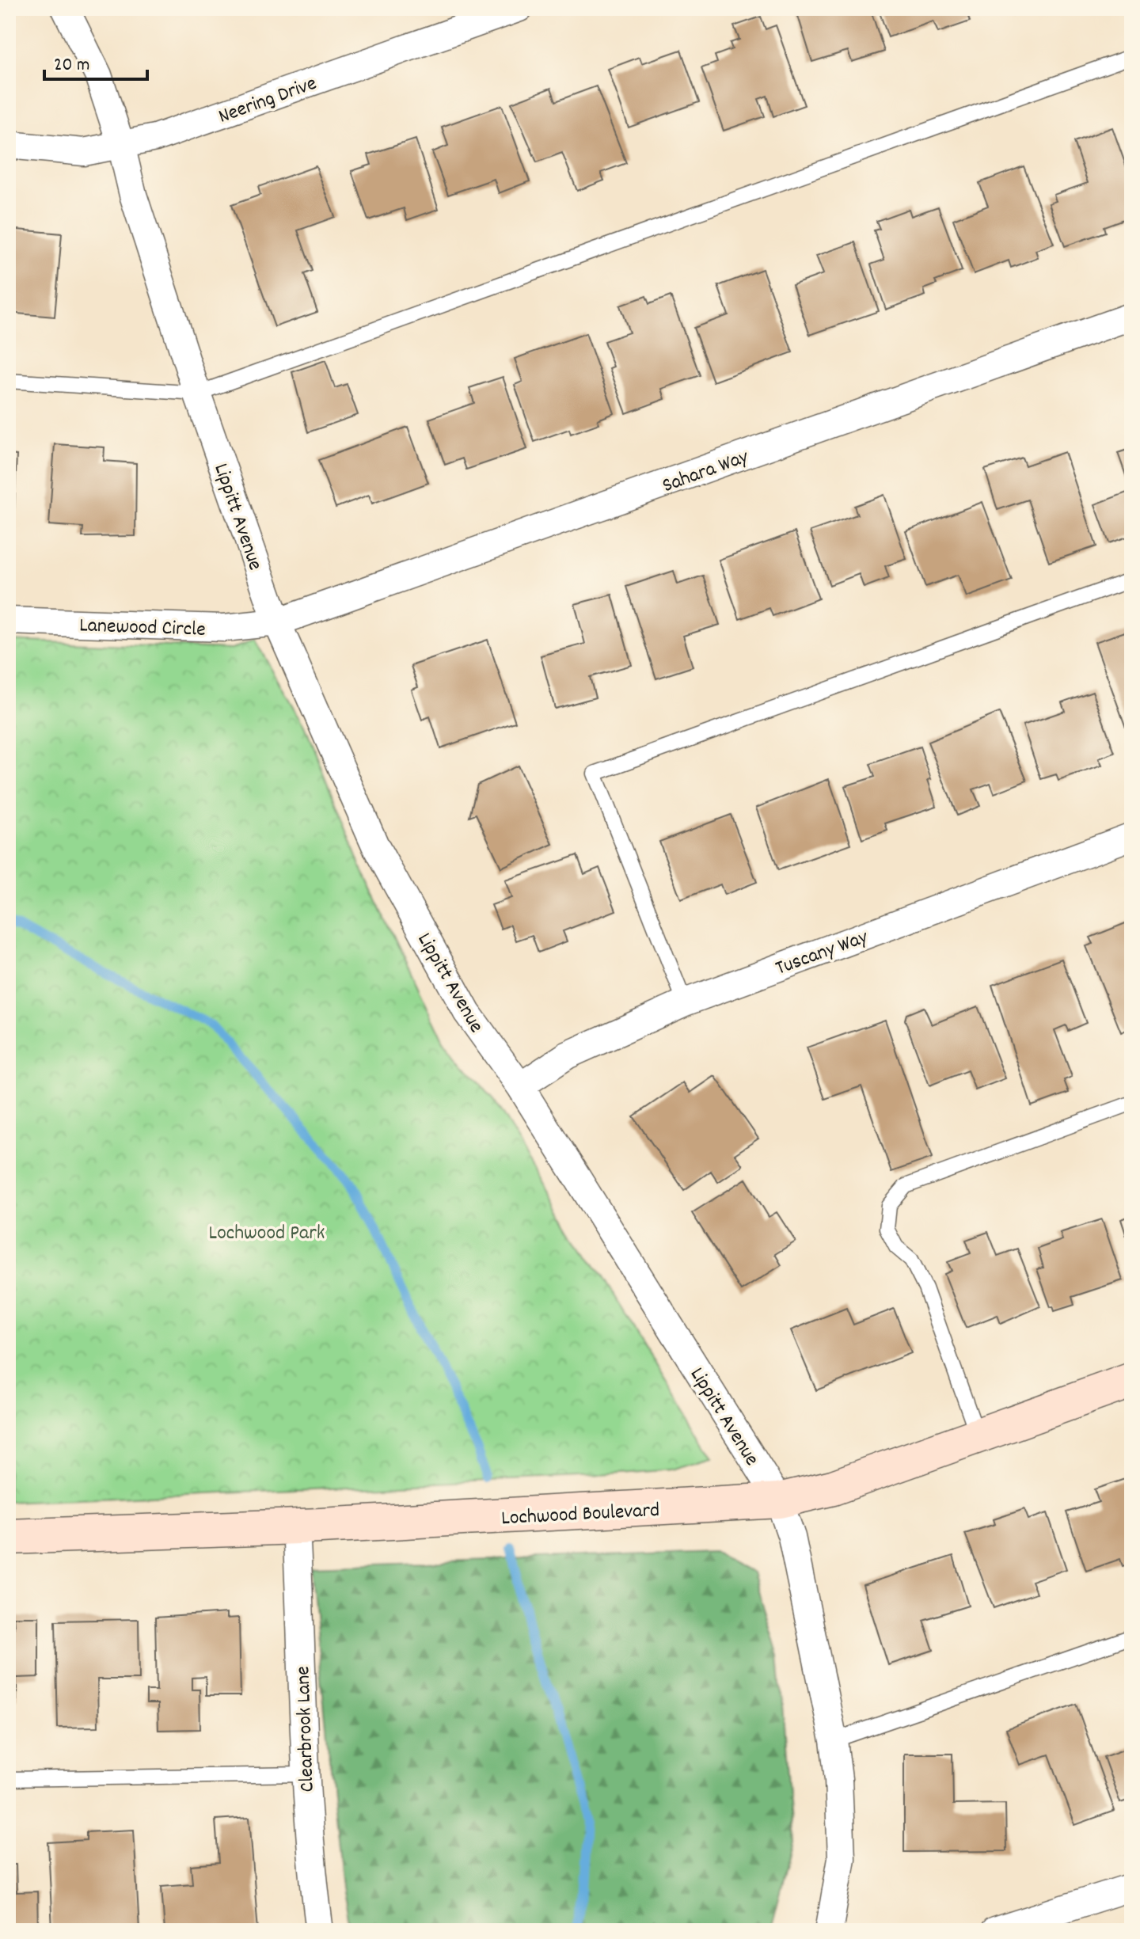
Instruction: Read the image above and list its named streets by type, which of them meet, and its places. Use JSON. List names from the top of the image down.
{
  "streets": {
    "street": [
      "Neering Drive",
      "Sahara Way",
      "Lippitt Avenue",
      "Lanewood Circle",
      "Tuscany Way",
      "Lochwood Boulevard",
      "Clearbrook Lane"
    ]
  },
  "crossings": [
    ["Neering Drive", "Lippitt Avenue"],
    ["Sahara Way", "Lippitt Avenue"],
    ["Sahara Way", "Lanewood Circle"],
    ["Lippitt Avenue", "Lanewood Circle"],
    ["Lippitt Avenue", "Tuscany Way"],
    ["Lippitt Avenue", "Lochwood Boulevard"],
    ["Lochwood Boulevard", "Clearbrook Lane"]
  ],
  "parks": ["Lochwood Park"],
  "scale_bar": "20 m"
}
